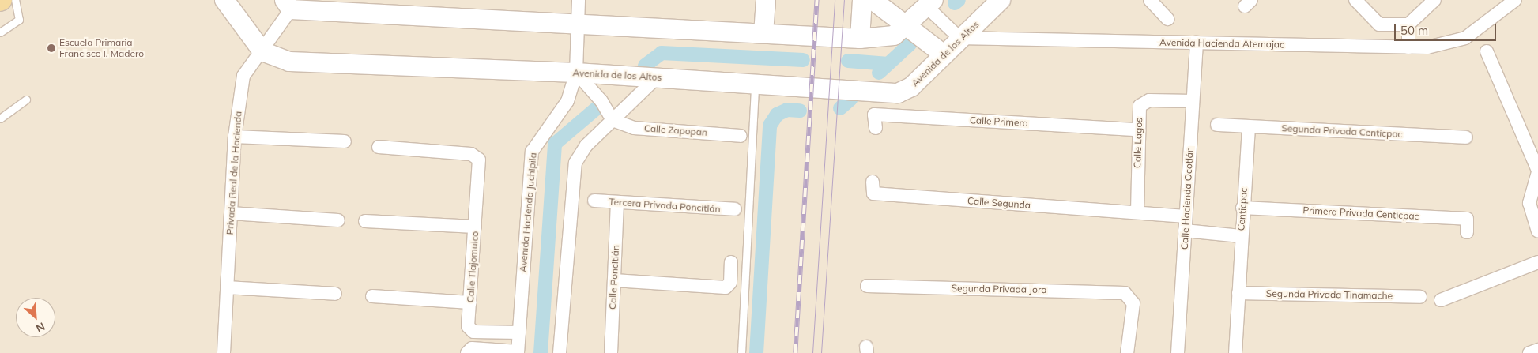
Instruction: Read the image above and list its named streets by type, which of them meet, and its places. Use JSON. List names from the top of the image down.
{
  "streets": {
    "street": [
      "Avenida Hacienda Atemajac",
      "Avenida de los Altos",
      "Calle Primera",
      "Calle Zapopan",
      "Segunda Privada Centicpac",
      "Calle Lagos",
      "Privada Real de la Hacienda",
      "Calle Hacienda Ocotlán",
      "Calle Segunda",
      "Tercera Privada Poncitlán",
      "Centicpac",
      "Avenida Hacienda Juchipila",
      "Primera Privada Centicpac",
      "Calle Tlajomulco",
      "Calle Poncitlán",
      "Segunda Privada Jora",
      "Segunda Privada Tinamache"
    ]
  },
  "crossings": [
    ["Avenida Hacienda Atemajac", "Avenida de los Altos"],
    ["Avenida Hacienda Atemajac", "Calle Hacienda Ocotlán"],
    ["Avenida de los Altos", "Privada Real de la Hacienda"],
    ["Avenida de los Altos", "Avenida Hacienda Juchipila"],
    ["Calle Primera", "Calle Lagos"],
    ["Segunda Privada Centicpac", "Centicpac"],
    ["Calle Lagos", "Calle Hacienda Ocotlán"],
    ["Calle Lagos", "Calle Segunda"],
    ["Calle Hacienda Ocotlán", "Centicpac"],
    ["Tercera Privada Poncitlán", "Calle Poncitlán"],
    ["Centicpac", "Primera Privada Centicpac"],
    ["Avenida Hacienda Juchipila", "Calle Tlajomulco"]
  ],
  "places": ["Escuela Primaria Francisco I. Madero"],
  "scale_bar": "50 m",
  "north": "bottom right"
}
